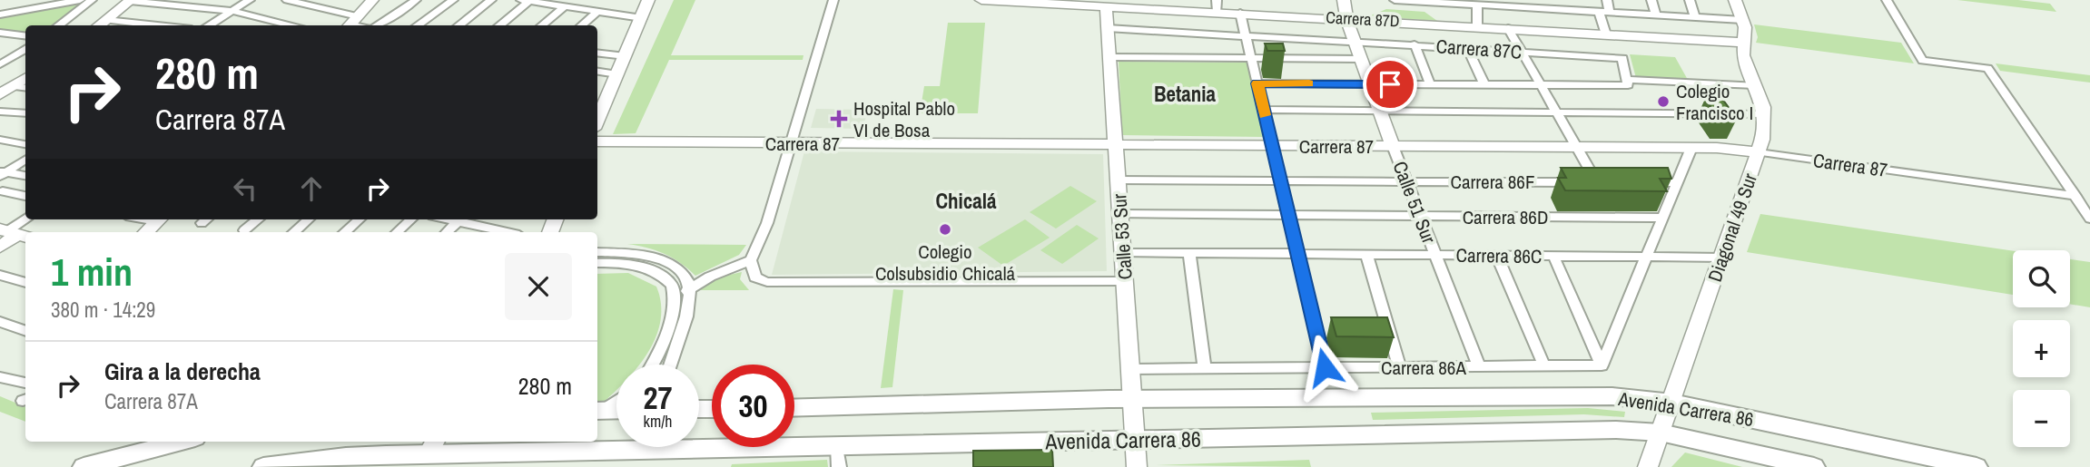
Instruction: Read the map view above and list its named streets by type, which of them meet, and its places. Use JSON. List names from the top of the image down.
{
  "streets": {
    "main road": ["Avenida Carrera 86"],
    "street": [
      "Carrera 87D",
      "Carrera 87C",
      "Carrera 87",
      "Carrera 86F",
      "Calle 51 Sur",
      "Carrera 86D",
      "Diagonal 49 Sur",
      "Calle 53 Sur",
      "Carrera 86C",
      "Carrera 86A"
    ]
  },
  "crossings": [
    ["Carrera 87D", "Calle 51 Sur"],
    ["Carrera 87D", "Diagonal 49 Sur"],
    ["Carrera 87D", "Calle 53 Sur"],
    ["Carrera 87C", "Calle 51 Sur"],
    ["Carrera 87C", "Calle 53 Sur"],
    ["Carrera 87", "Carrera 86F"],
    ["Carrera 87", "Calle 51 Sur"],
    ["Carrera 87", "Diagonal 49 Sur"],
    ["Carrera 87", "Calle 53 Sur"],
    ["Carrera 86F", "Calle 51 Sur"],
    ["Carrera 86F", "Calle 53 Sur"],
    ["Calle 51 Sur", "Carrera 86D"],
    ["Calle 51 Sur", "Carrera 86C"],
    ["Calle 51 Sur", "Carrera 86A"],
    ["Carrera 86D", "Calle 53 Sur"],
    ["Diagonal 49 Sur", "Carrera 86C"],
    ["Diagonal 49 Sur", "Avenida Carrera 86"],
    ["Calle 53 Sur", "Carrera 86C"],
    ["Calle 53 Sur", "Carrera 86A"],
    ["Calle 53 Sur", "Avenida Carrera 86"]
  ],
  "districts": ["Betania", "Chicalá"],
  "places": {
    "other": ["Colegio Francisco I", "Colegio Colsubsidio Chicalá"],
    "health": ["Hospital Pablo VI de Bosa"]
  },
  "page": {
    "turn": ["280 m", "Carrera 87A"],
    "heading": ["1 min", "380 m · 14:29"],
    "map_buttons": ["+", "−"],
    "list": [
      {
        "name": "Gira a la derecha",
        "note": "Carrera 87A",
        "value": "280 m"
      }
    ],
    "speed": "27 km/h",
    "limit": "30"
  }
}
